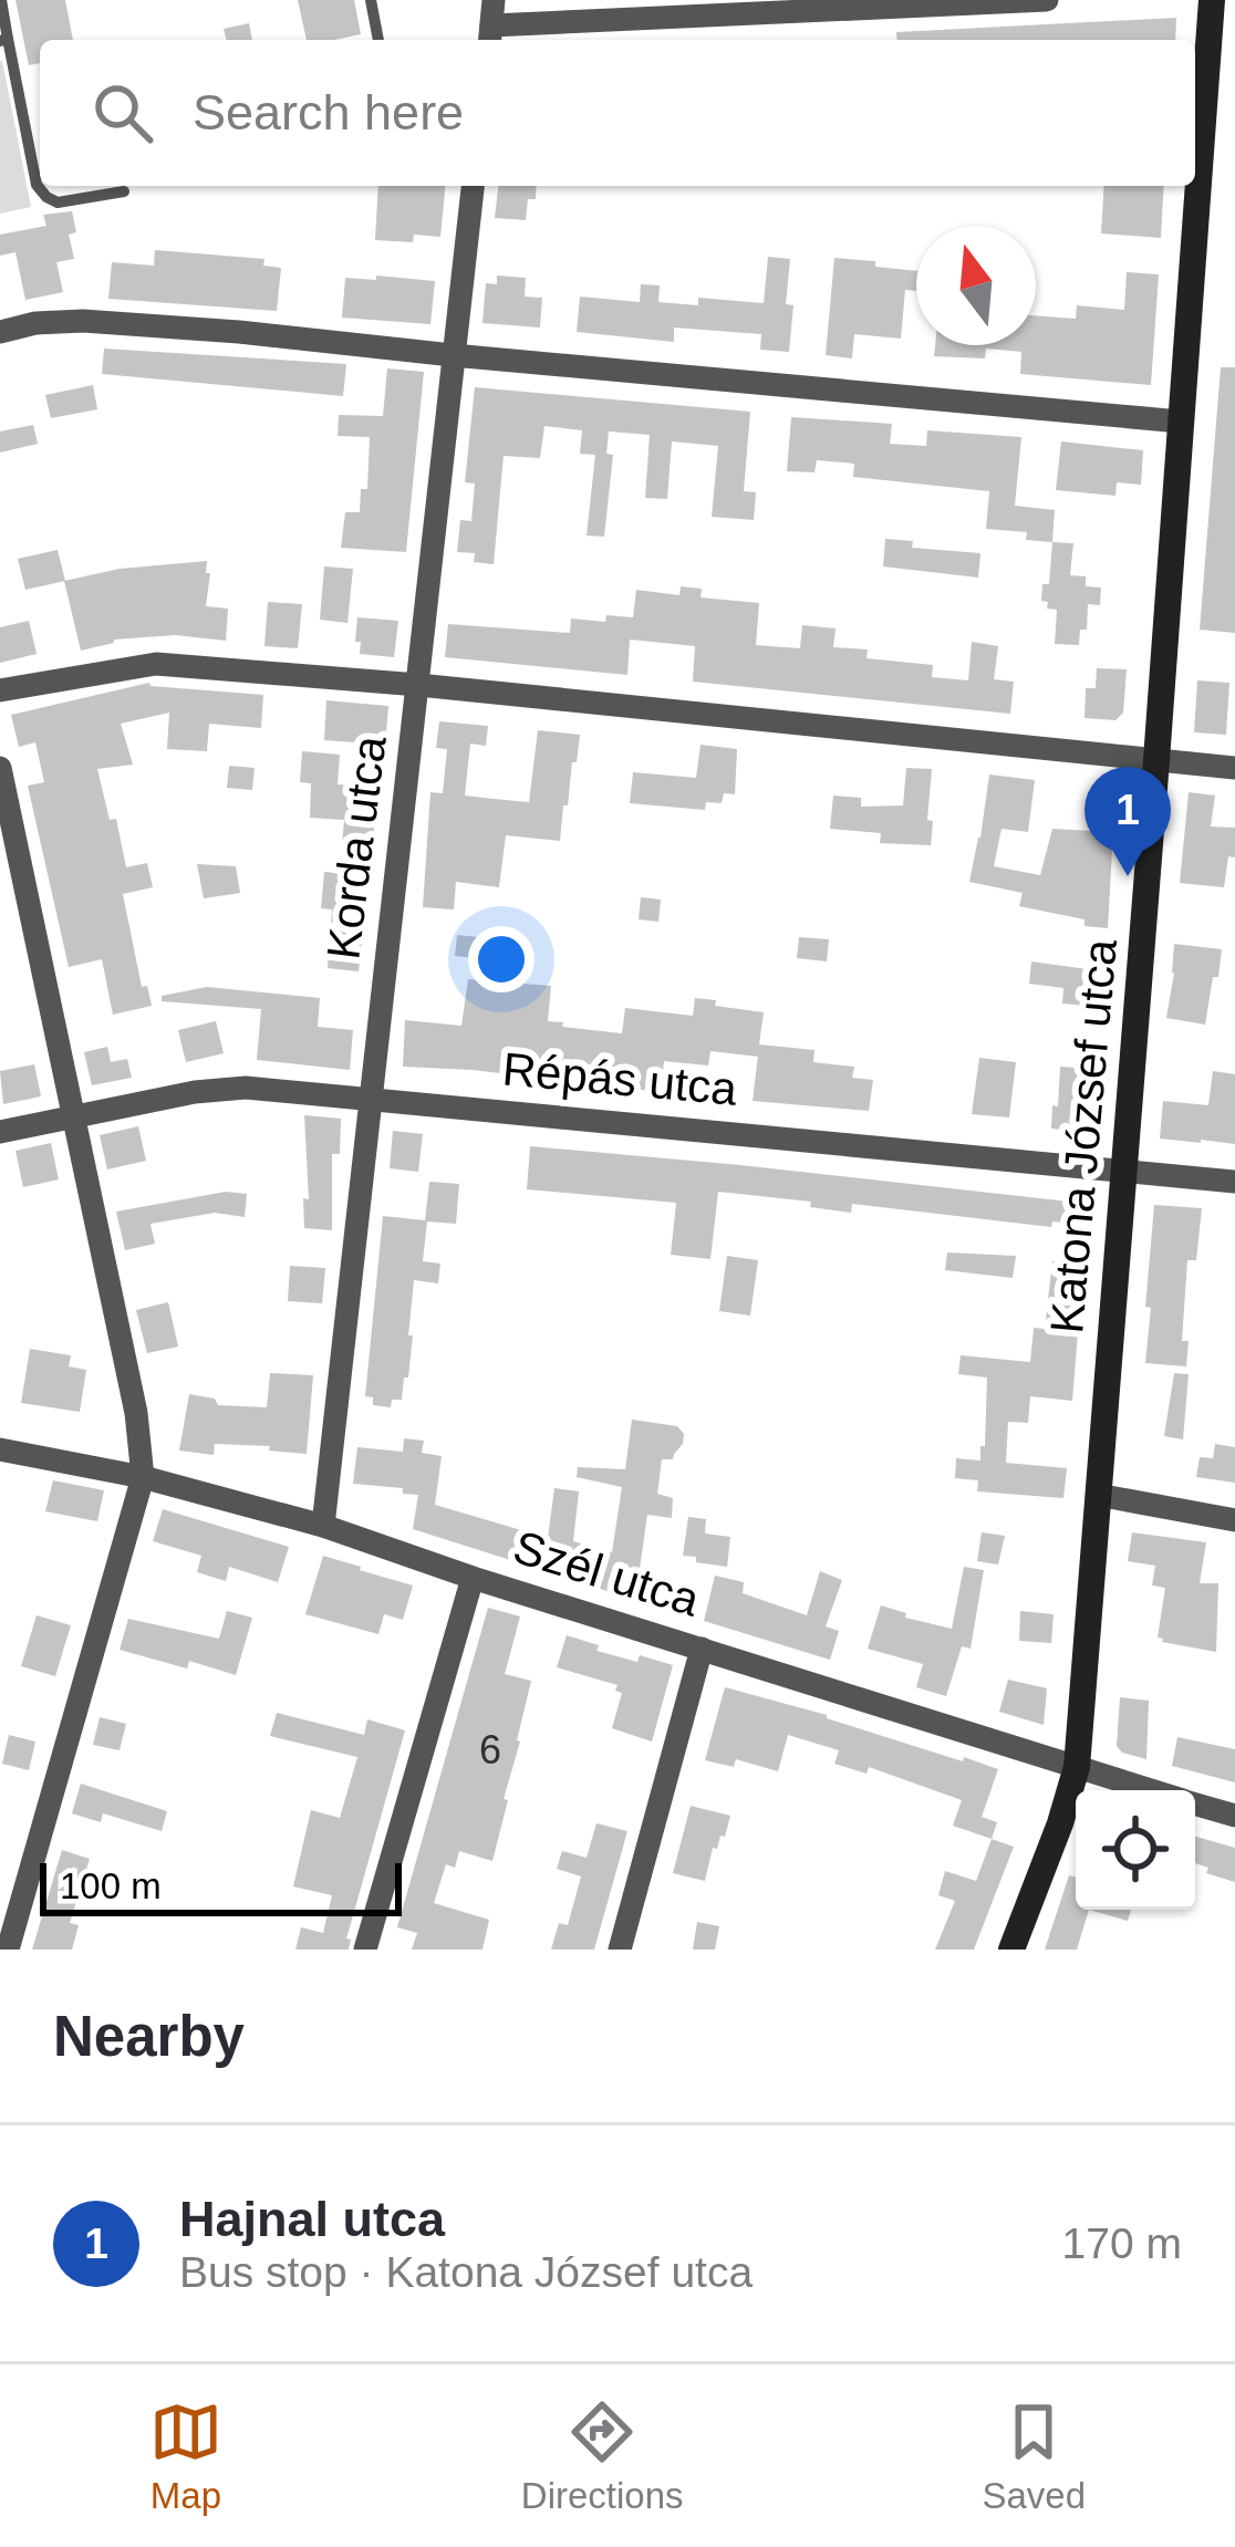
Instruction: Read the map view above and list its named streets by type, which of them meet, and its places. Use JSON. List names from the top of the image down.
{
  "streets": {
    "street": [
      "Korda utca",
      "Répás utca",
      "Katona József utca",
      "Szél utca"
    ]
  },
  "crossings": [
    ["Korda utca", "Répás utca"],
    ["Korda utca", "Szél utca"],
    ["Répás utca", "Katona József utca"],
    ["Katona József utca", "Szél utca"]
  ],
  "house_numbers": ["6"],
  "scale_bar": "100 m",
  "north": "top",
  "page": {
    "search": "Search here",
    "pins": "1",
    "scale": "100 m",
    "heading": "Nearby",
    "list": [
      {
        "mark": "1",
        "name": "Hajnal utca",
        "note": "Bus stop · Katona József utca",
        "value": "170 m"
      }
    ],
    "nav": ["Map", "Directions", "Saved"]
  }
}
